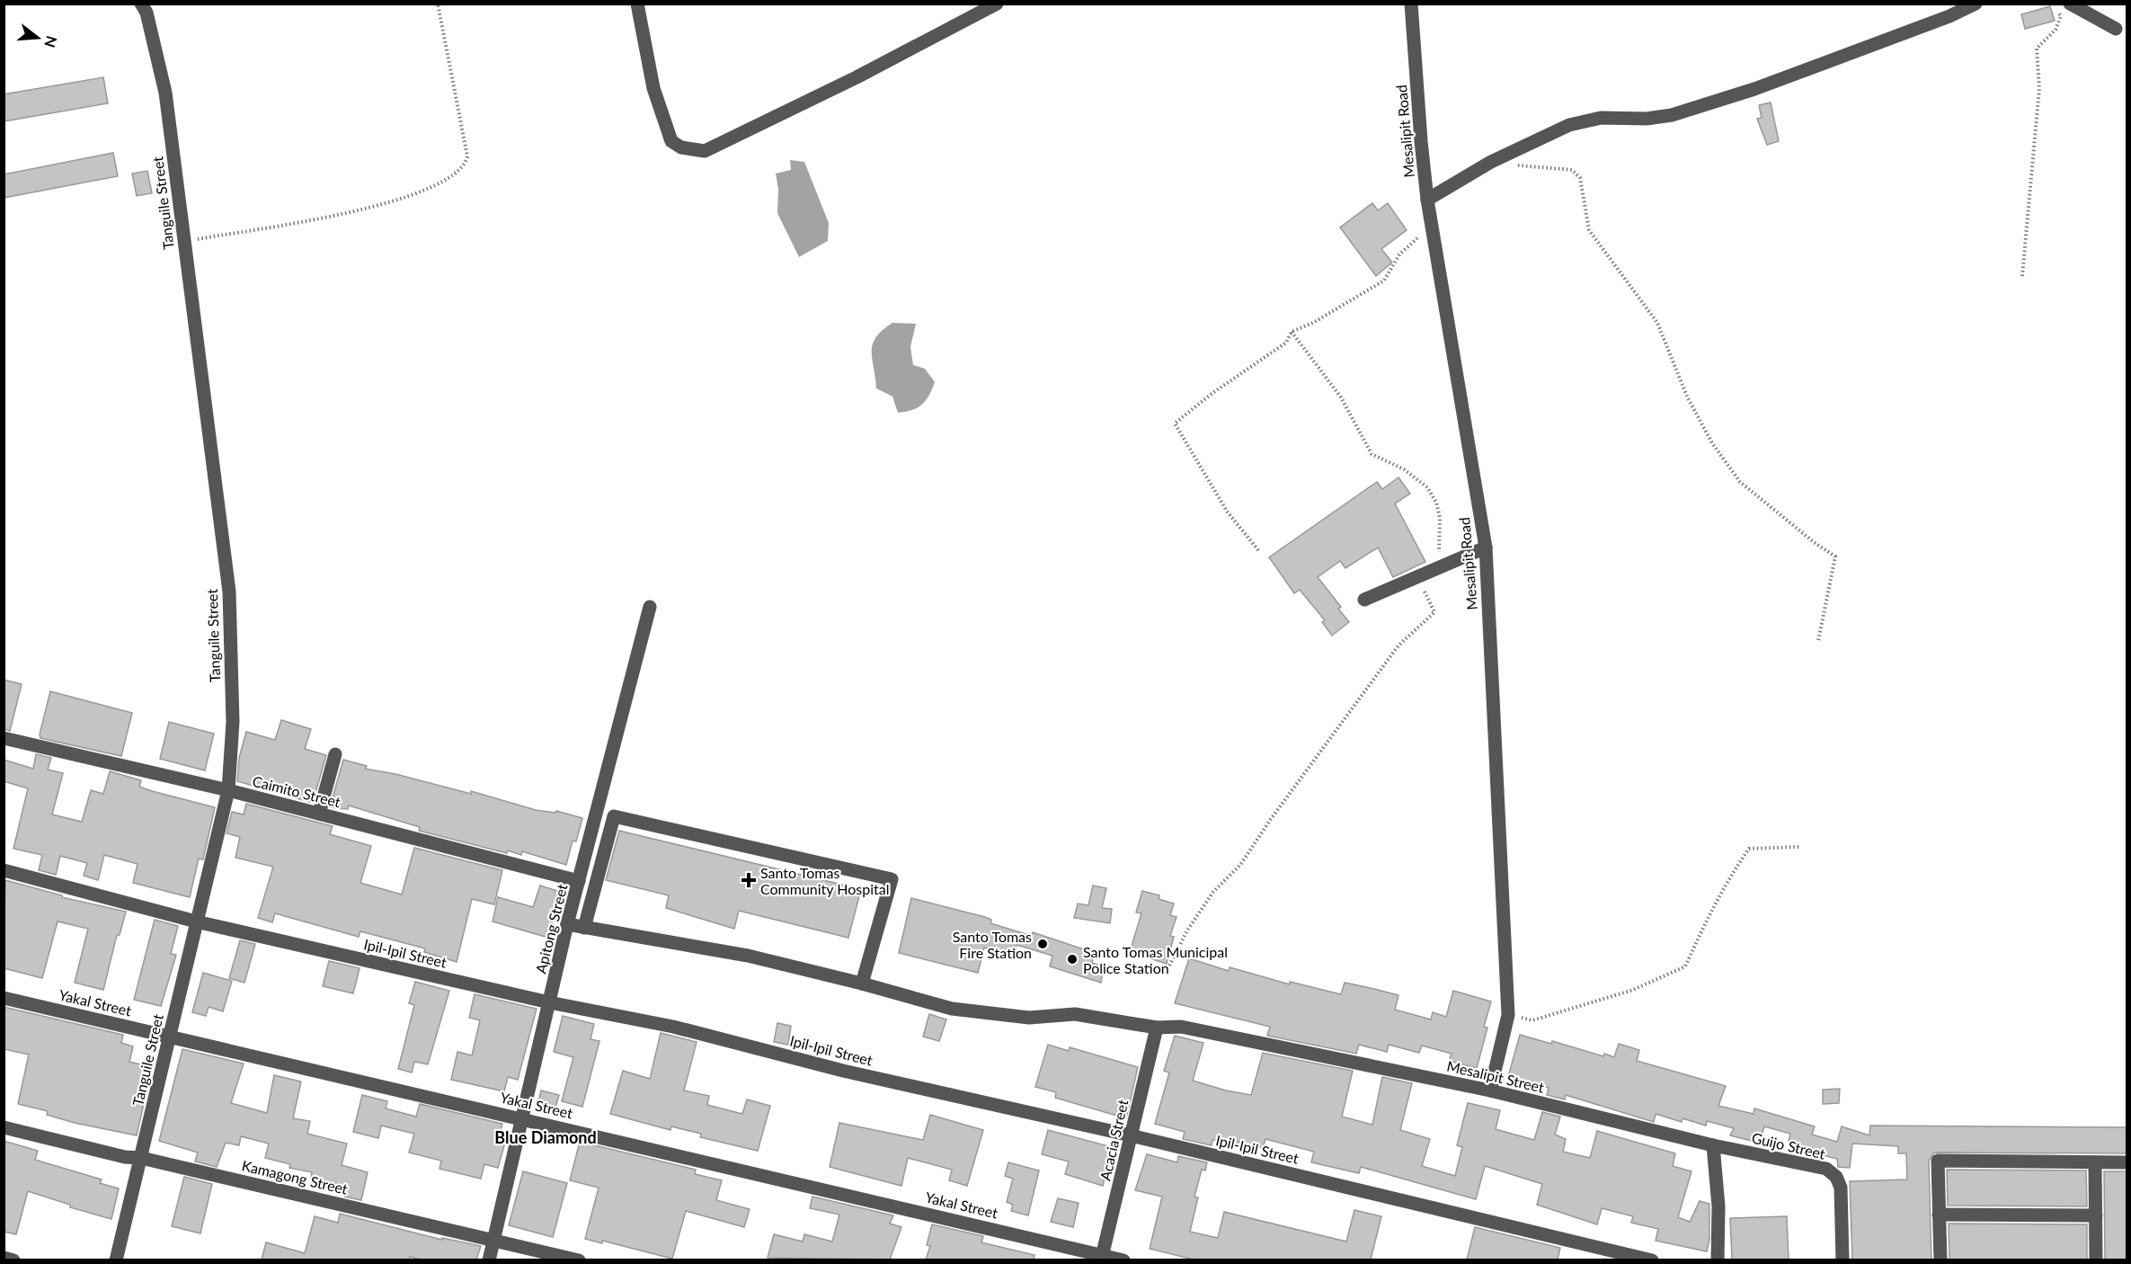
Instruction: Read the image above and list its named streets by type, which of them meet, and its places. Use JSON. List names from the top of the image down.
{
  "streets": {
    "street": [
      "Mesalipit Road",
      "Tanguile Street",
      "Caimito Street",
      "Apitong Street",
      "Ipil-Ipil Street",
      "Yakal Street",
      "Mesalipit Street",
      "Acacia Street",
      "Guijo Street",
      "Kamagong Street"
    ]
  },
  "crossings": [
    ["Mesalipit Road", "Mesalipit Street"],
    ["Tanguile Street", "Caimito Street"],
    ["Tanguile Street", "Ipil-Ipil Street"],
    ["Tanguile Street", "Yakal Street"],
    ["Tanguile Street", "Kamagong Street"],
    ["Caimito Street", "Apitong Street"],
    ["Apitong Street", "Ipil-Ipil Street"],
    ["Apitong Street", "Yakal Street"],
    ["Apitong Street", "Mesalipit Street"],
    ["Apitong Street", "Kamagong Street"],
    ["Ipil-Ipil Street", "Acacia Street"],
    ["Yakal Street", "Acacia Street"],
    ["Mesalipit Street", "Acacia Street"],
    ["Mesalipit Street", "Guijo Street"]
  ],
  "districts": ["Blue Diamond"],
  "places": {
    "health": ["Santo Tomas Community Hospital"],
    "other": ["Santo Tomas Fire Station", "Santo Tomas Municipal Police Station"]
  },
  "north": "right"
}
